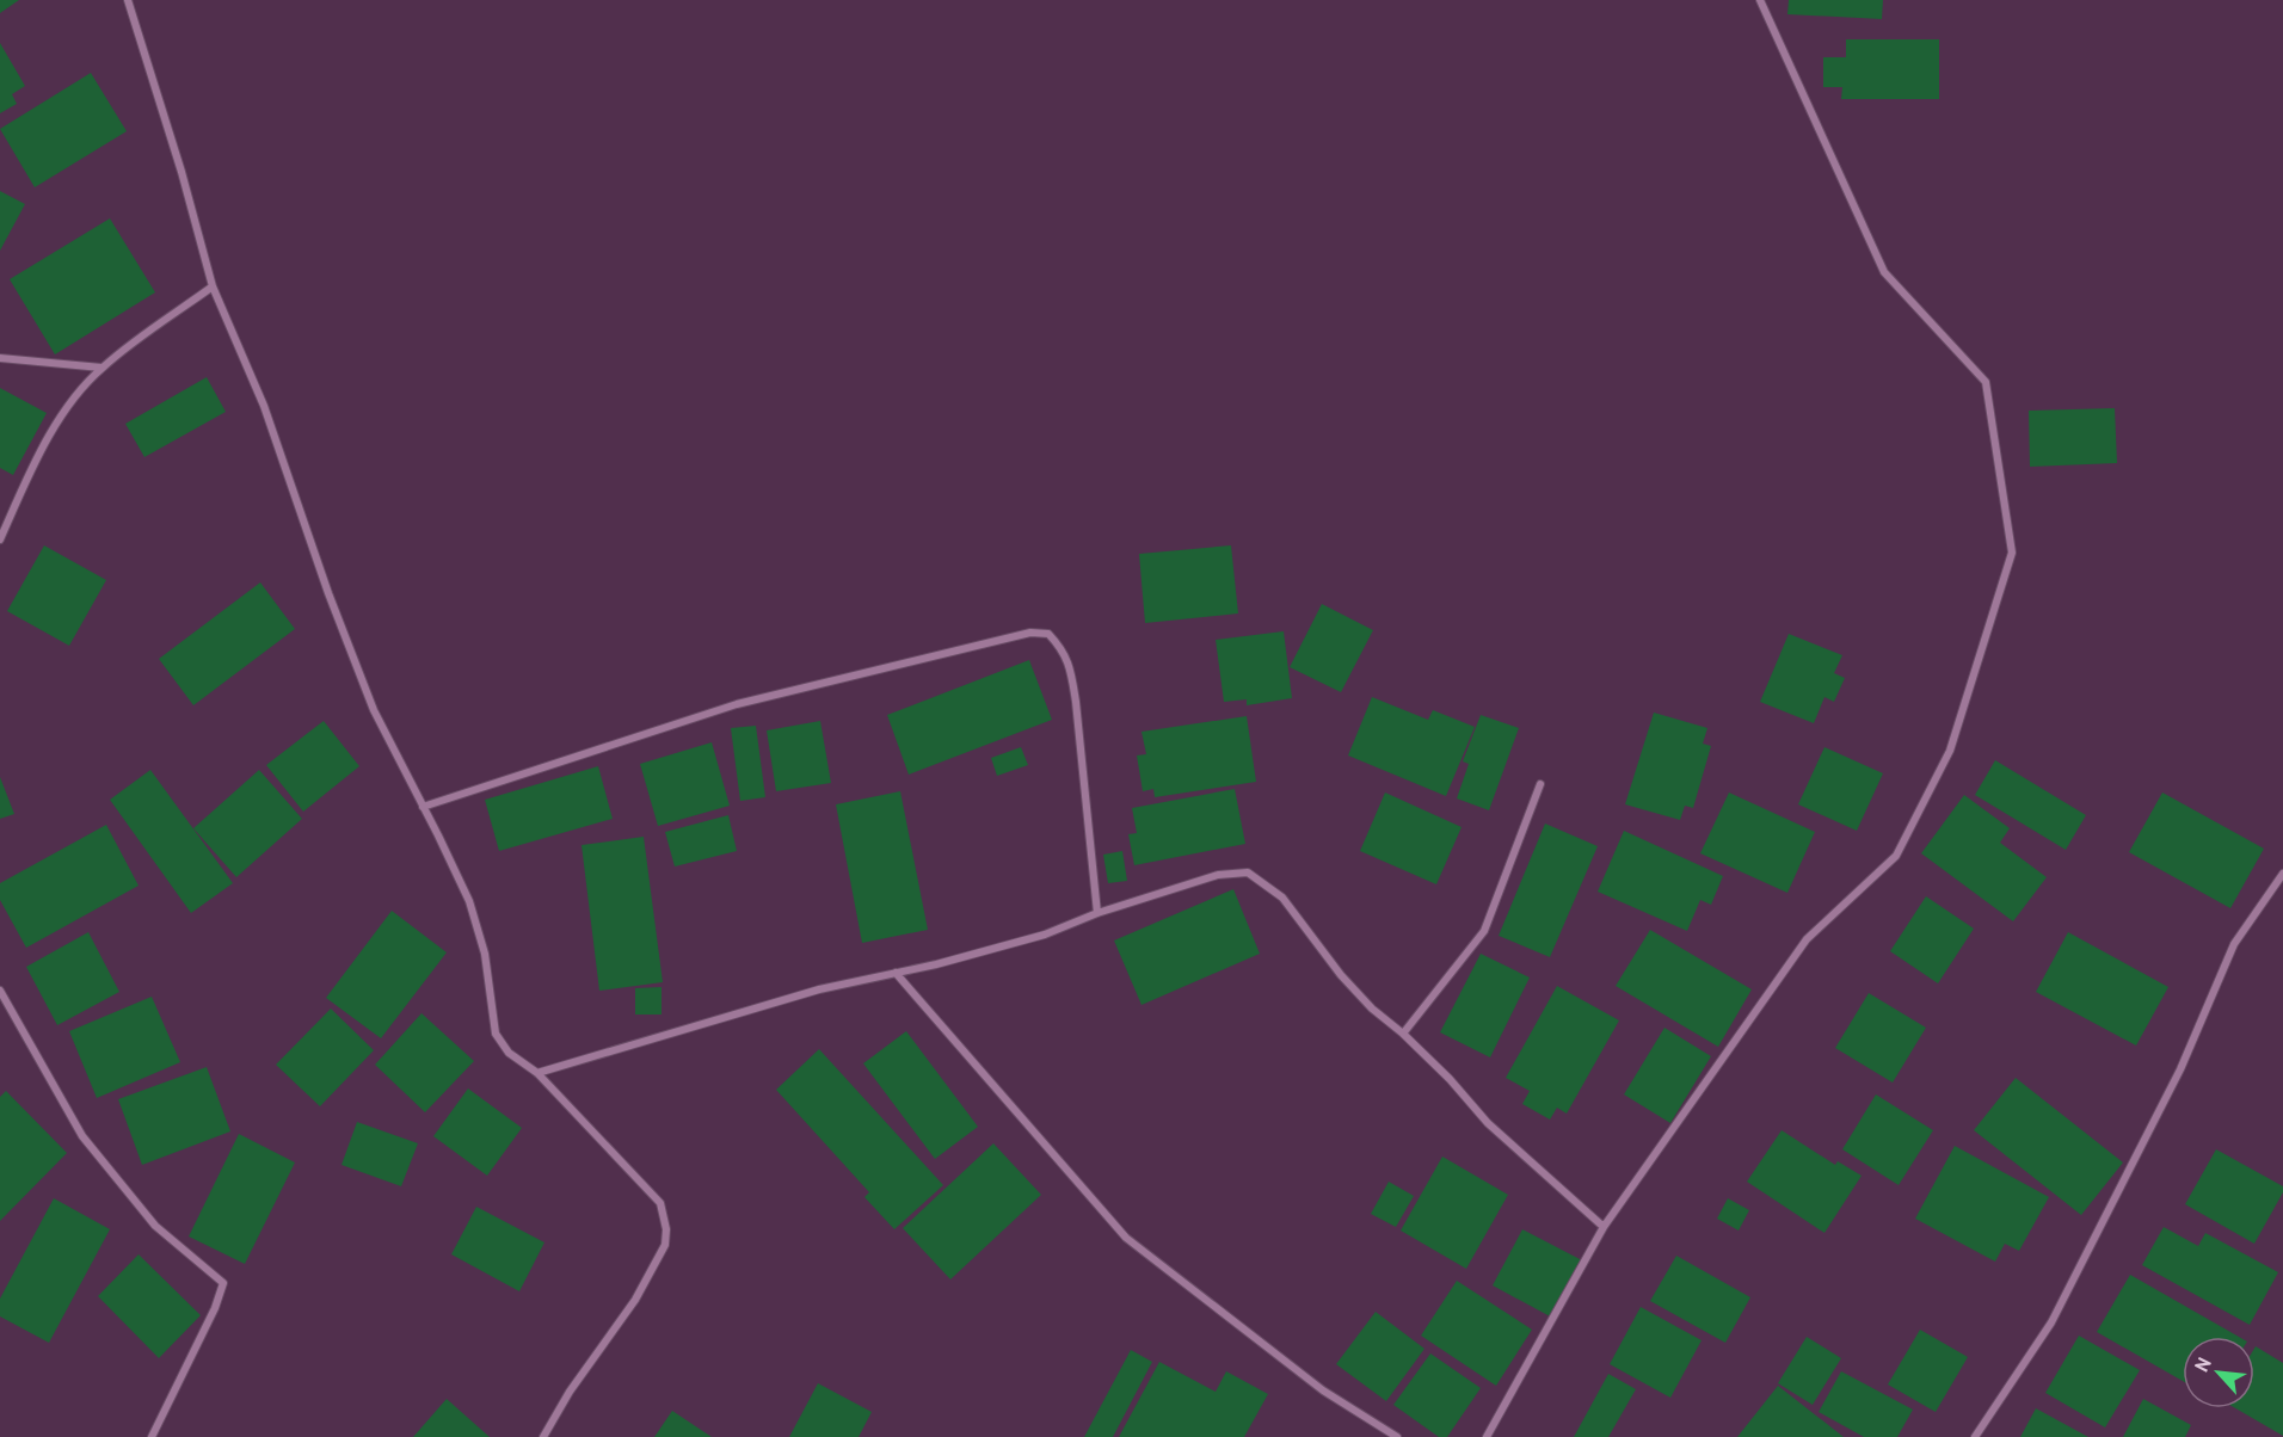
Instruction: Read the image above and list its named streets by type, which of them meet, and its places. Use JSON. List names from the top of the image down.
{
  "north": "top left"
}
